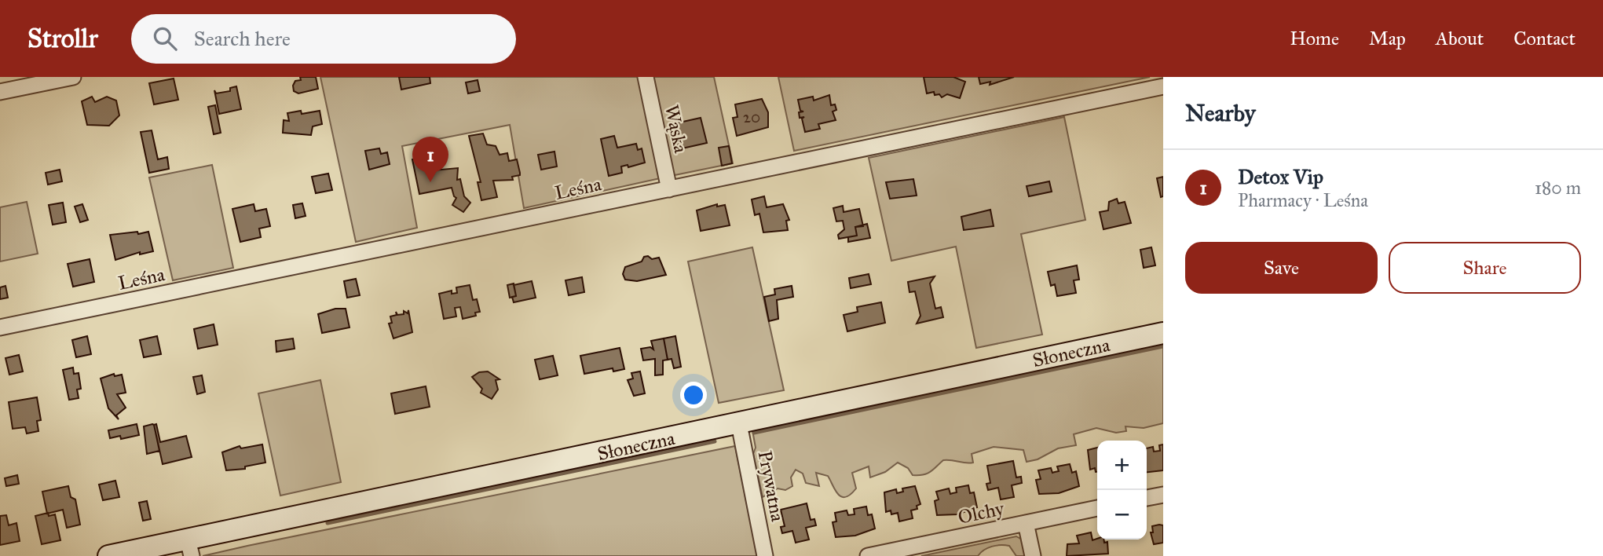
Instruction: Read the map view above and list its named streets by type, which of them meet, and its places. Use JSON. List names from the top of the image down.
{
  "streets": {
    "main road": ["Słoneczna"],
    "street": [
      "Wąska",
      "Leśna",
      "Prywatna",
      "Olchy"
    ]
  },
  "crossings": [
    ["Wąska", "Leśna"],
    ["Słoneczna", "Prywatna"]
  ],
  "house_numbers": ["20"],
  "page": {
    "header": "Strollr",
    "search": "Search here",
    "nav": [
      "Home",
      "Map",
      "About",
      "Contact"
    ],
    "heading": "Nearby",
    "pins": "1",
    "list": [
      {
        "mark": "1",
        "name": "Detox Vip",
        "note": "Pharmacy · Leśna",
        "value": "180 m"
      }
    ],
    "buttons": ["Save", "Share"],
    "map_buttons": ["+", "−"]
  }
}
